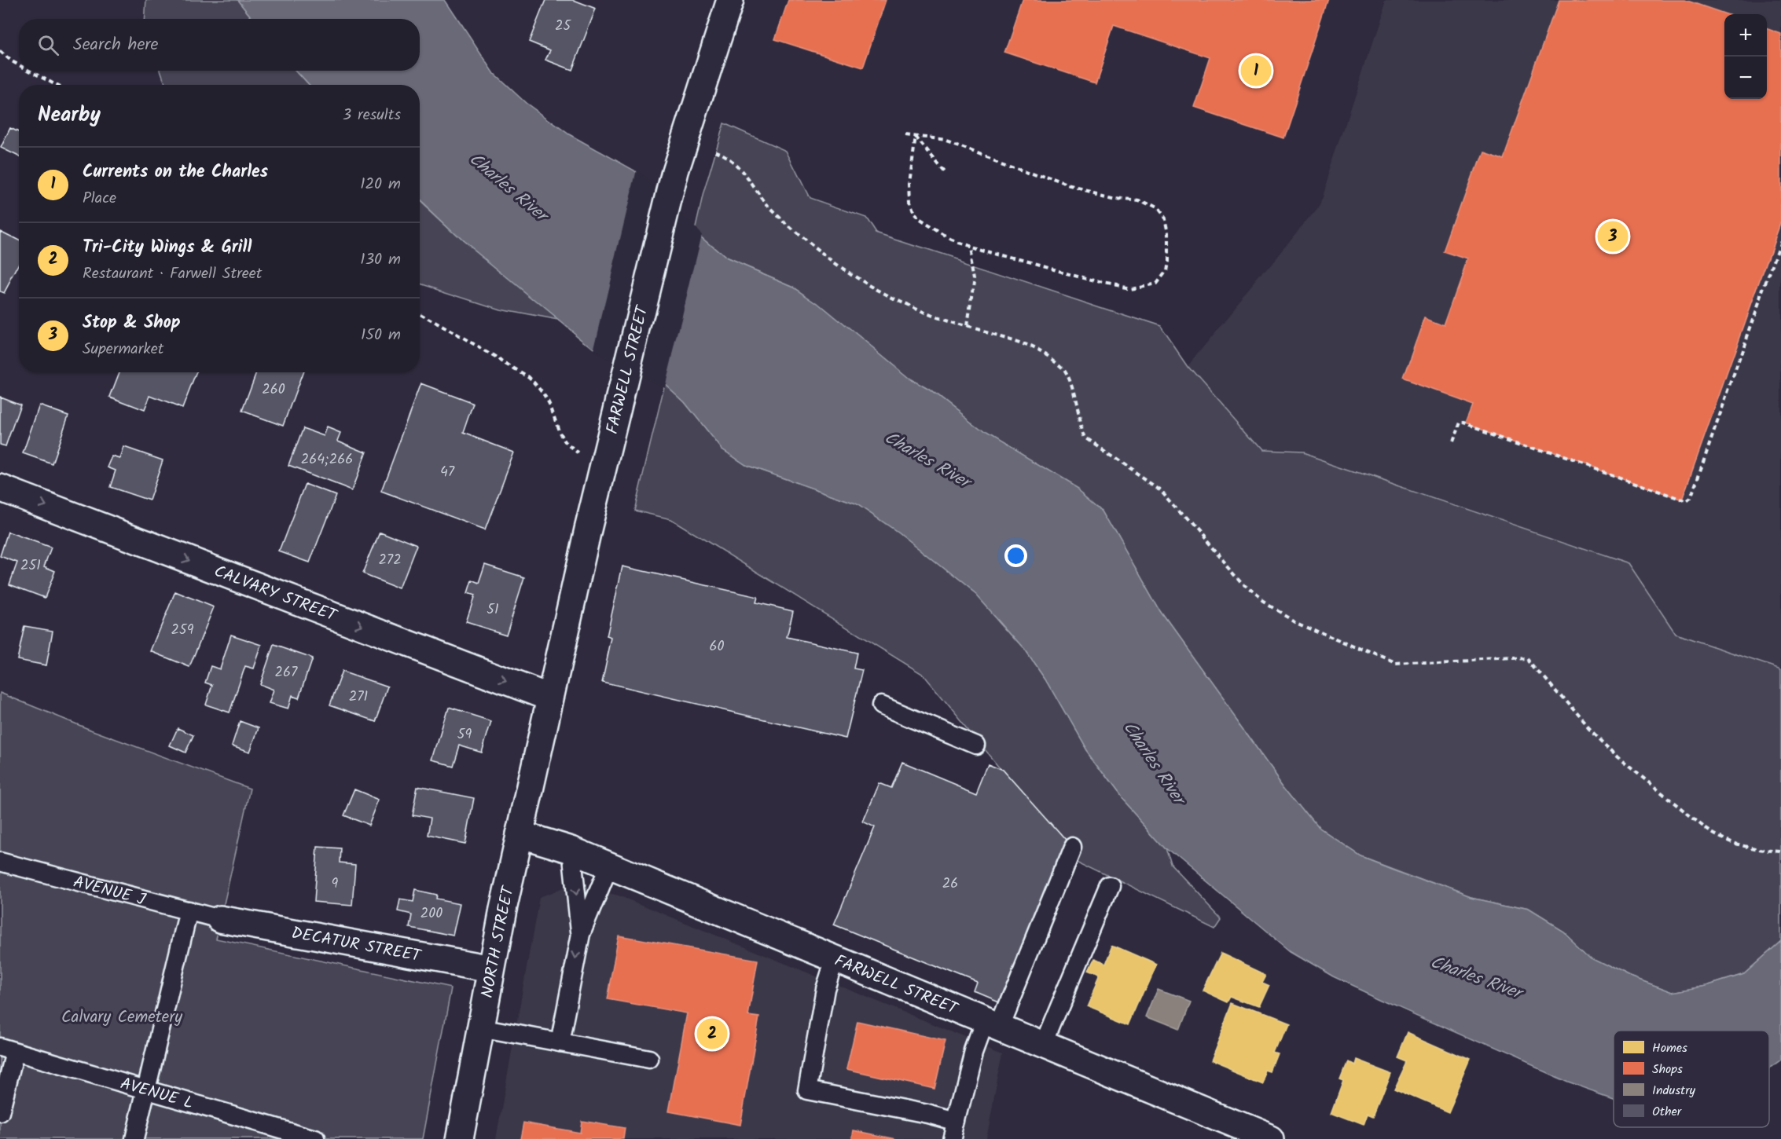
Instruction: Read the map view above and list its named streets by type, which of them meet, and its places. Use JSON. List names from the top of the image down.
{
  "streets": {
    "street": [
      "FARWELL STREET",
      "CALVARY STREET",
      "NORTH STREET",
      "DECATUR STREET"
    ],
    "lane": ["AVENUE J", "AVENUE L"]
  },
  "crossings": [
    ["FARWELL STREET", "CALVARY STREET"],
    ["FARWELL STREET", "NORTH STREET"],
    ["AVENUE J", "DECATUR STREET"],
    ["NORTH STREET", "DECATUR STREET"]
  ],
  "one_way": ["CALVARY STREET"],
  "water": ["Charles River"],
  "parks": ["Calvary Cemetery"],
  "house_numbers": [
    "25",
    "260",
    "264;266",
    "47",
    "272",
    "251",
    "51",
    "259",
    "60",
    "267",
    "271",
    "59",
    "9",
    "26",
    "200"
  ],
  "legend": [
    "Homes",
    "Shops",
    "Industry",
    "Other"
  ],
  "page": {
    "map_buttons": ["+", "−"],
    "search": "Search here",
    "pins": ["1", "3", "2"],
    "heading": ["Nearby", "3 results"],
    "list": [
      {
        "mark": "1",
        "name": "Currents on the Charles",
        "note": "Place",
        "value": "120 m"
      },
      {
        "mark": "2",
        "name": "Tri-City Wings & Grill",
        "note": "Restaurant · Farwell Street",
        "value": "130 m"
      },
      {
        "mark": "3",
        "name": "Stop & Shop",
        "note": "Supermarket",
        "value": "150 m"
      }
    ]
  }
}
